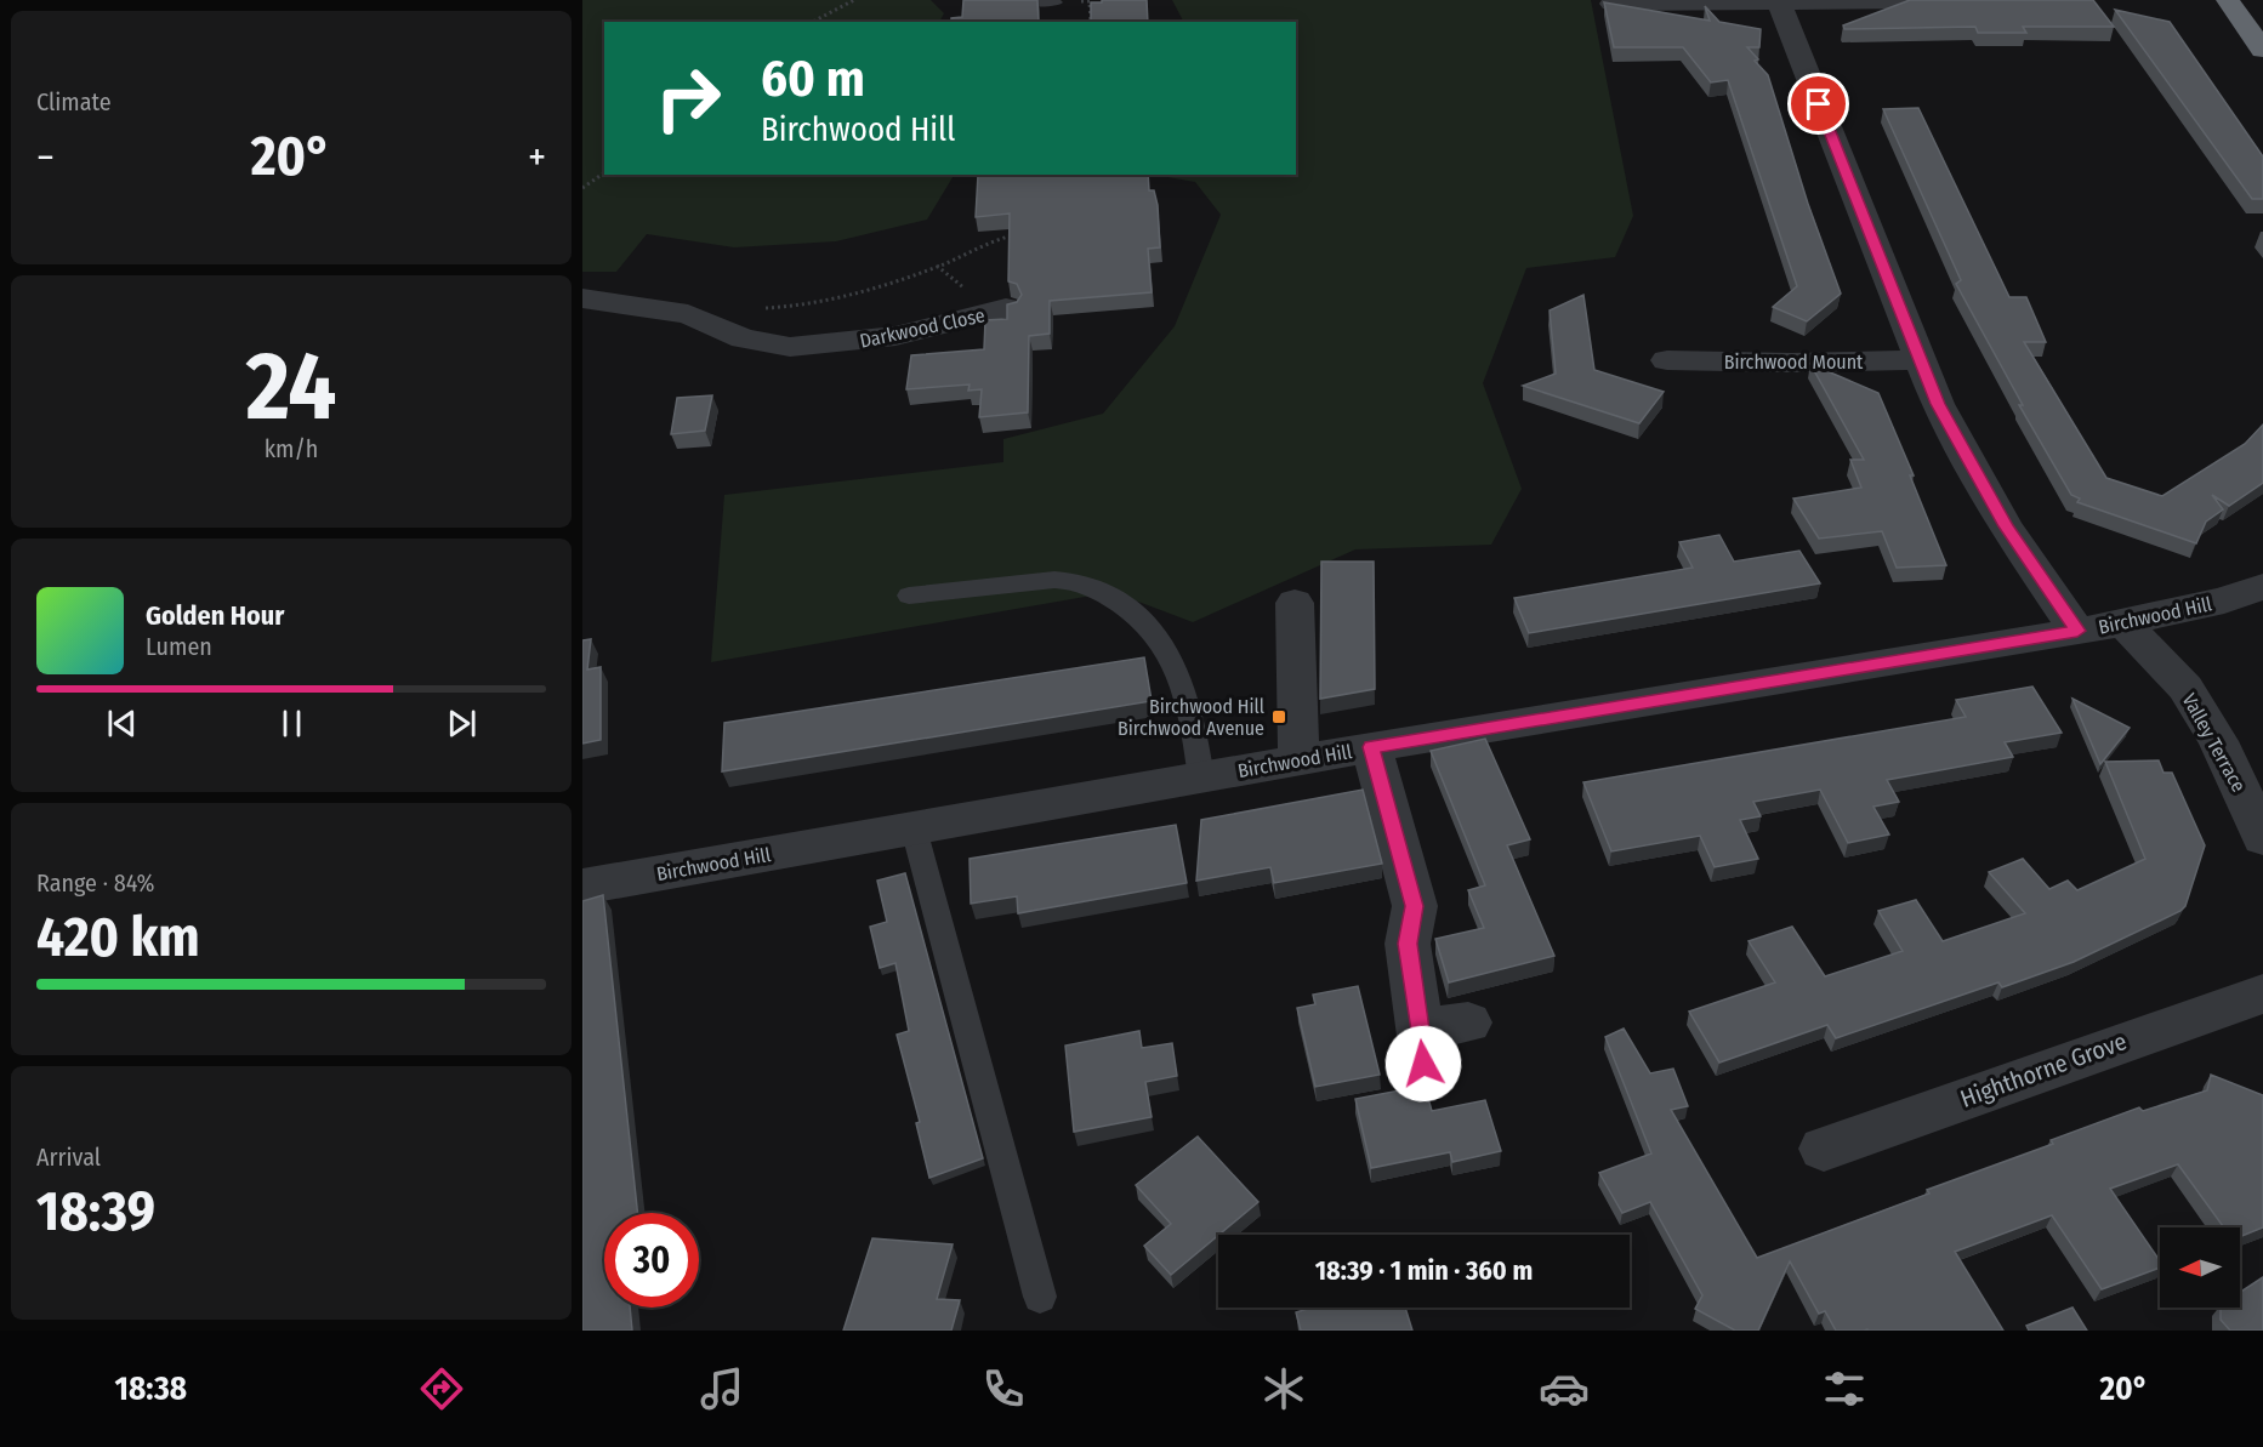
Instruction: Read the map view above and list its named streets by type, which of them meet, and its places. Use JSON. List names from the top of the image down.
{
  "streets": {
    "street": [
      "Darkwood Close",
      "Birchwood Mount",
      "Birchwood Hill",
      "Valley Terrace",
      "Highthorne Grove"
    ]
  },
  "crossings": [
    ["Birchwood Hill", "Valley Terrace"]
  ],
  "places": {
    "transit": ["Birchwood Hill Birchwood Avenue"]
  },
  "north": "left",
  "page": {
    "tile": [
      "Climate",
      ["24", "km/h"],
      ["Range · 84%", "420 km"],
      ["Arrival", "18:39"]
    ],
    "turn": ["60 m", "Birchwood Hill"],
    "heat": ["−", "20°", "+"],
    "song": ["Golden Hour", "Lumen"],
    "limit": "30",
    "trip": "18:39 · 1 min · 360 m",
    "tabs": ["18:38", "20°"]
  }
}
